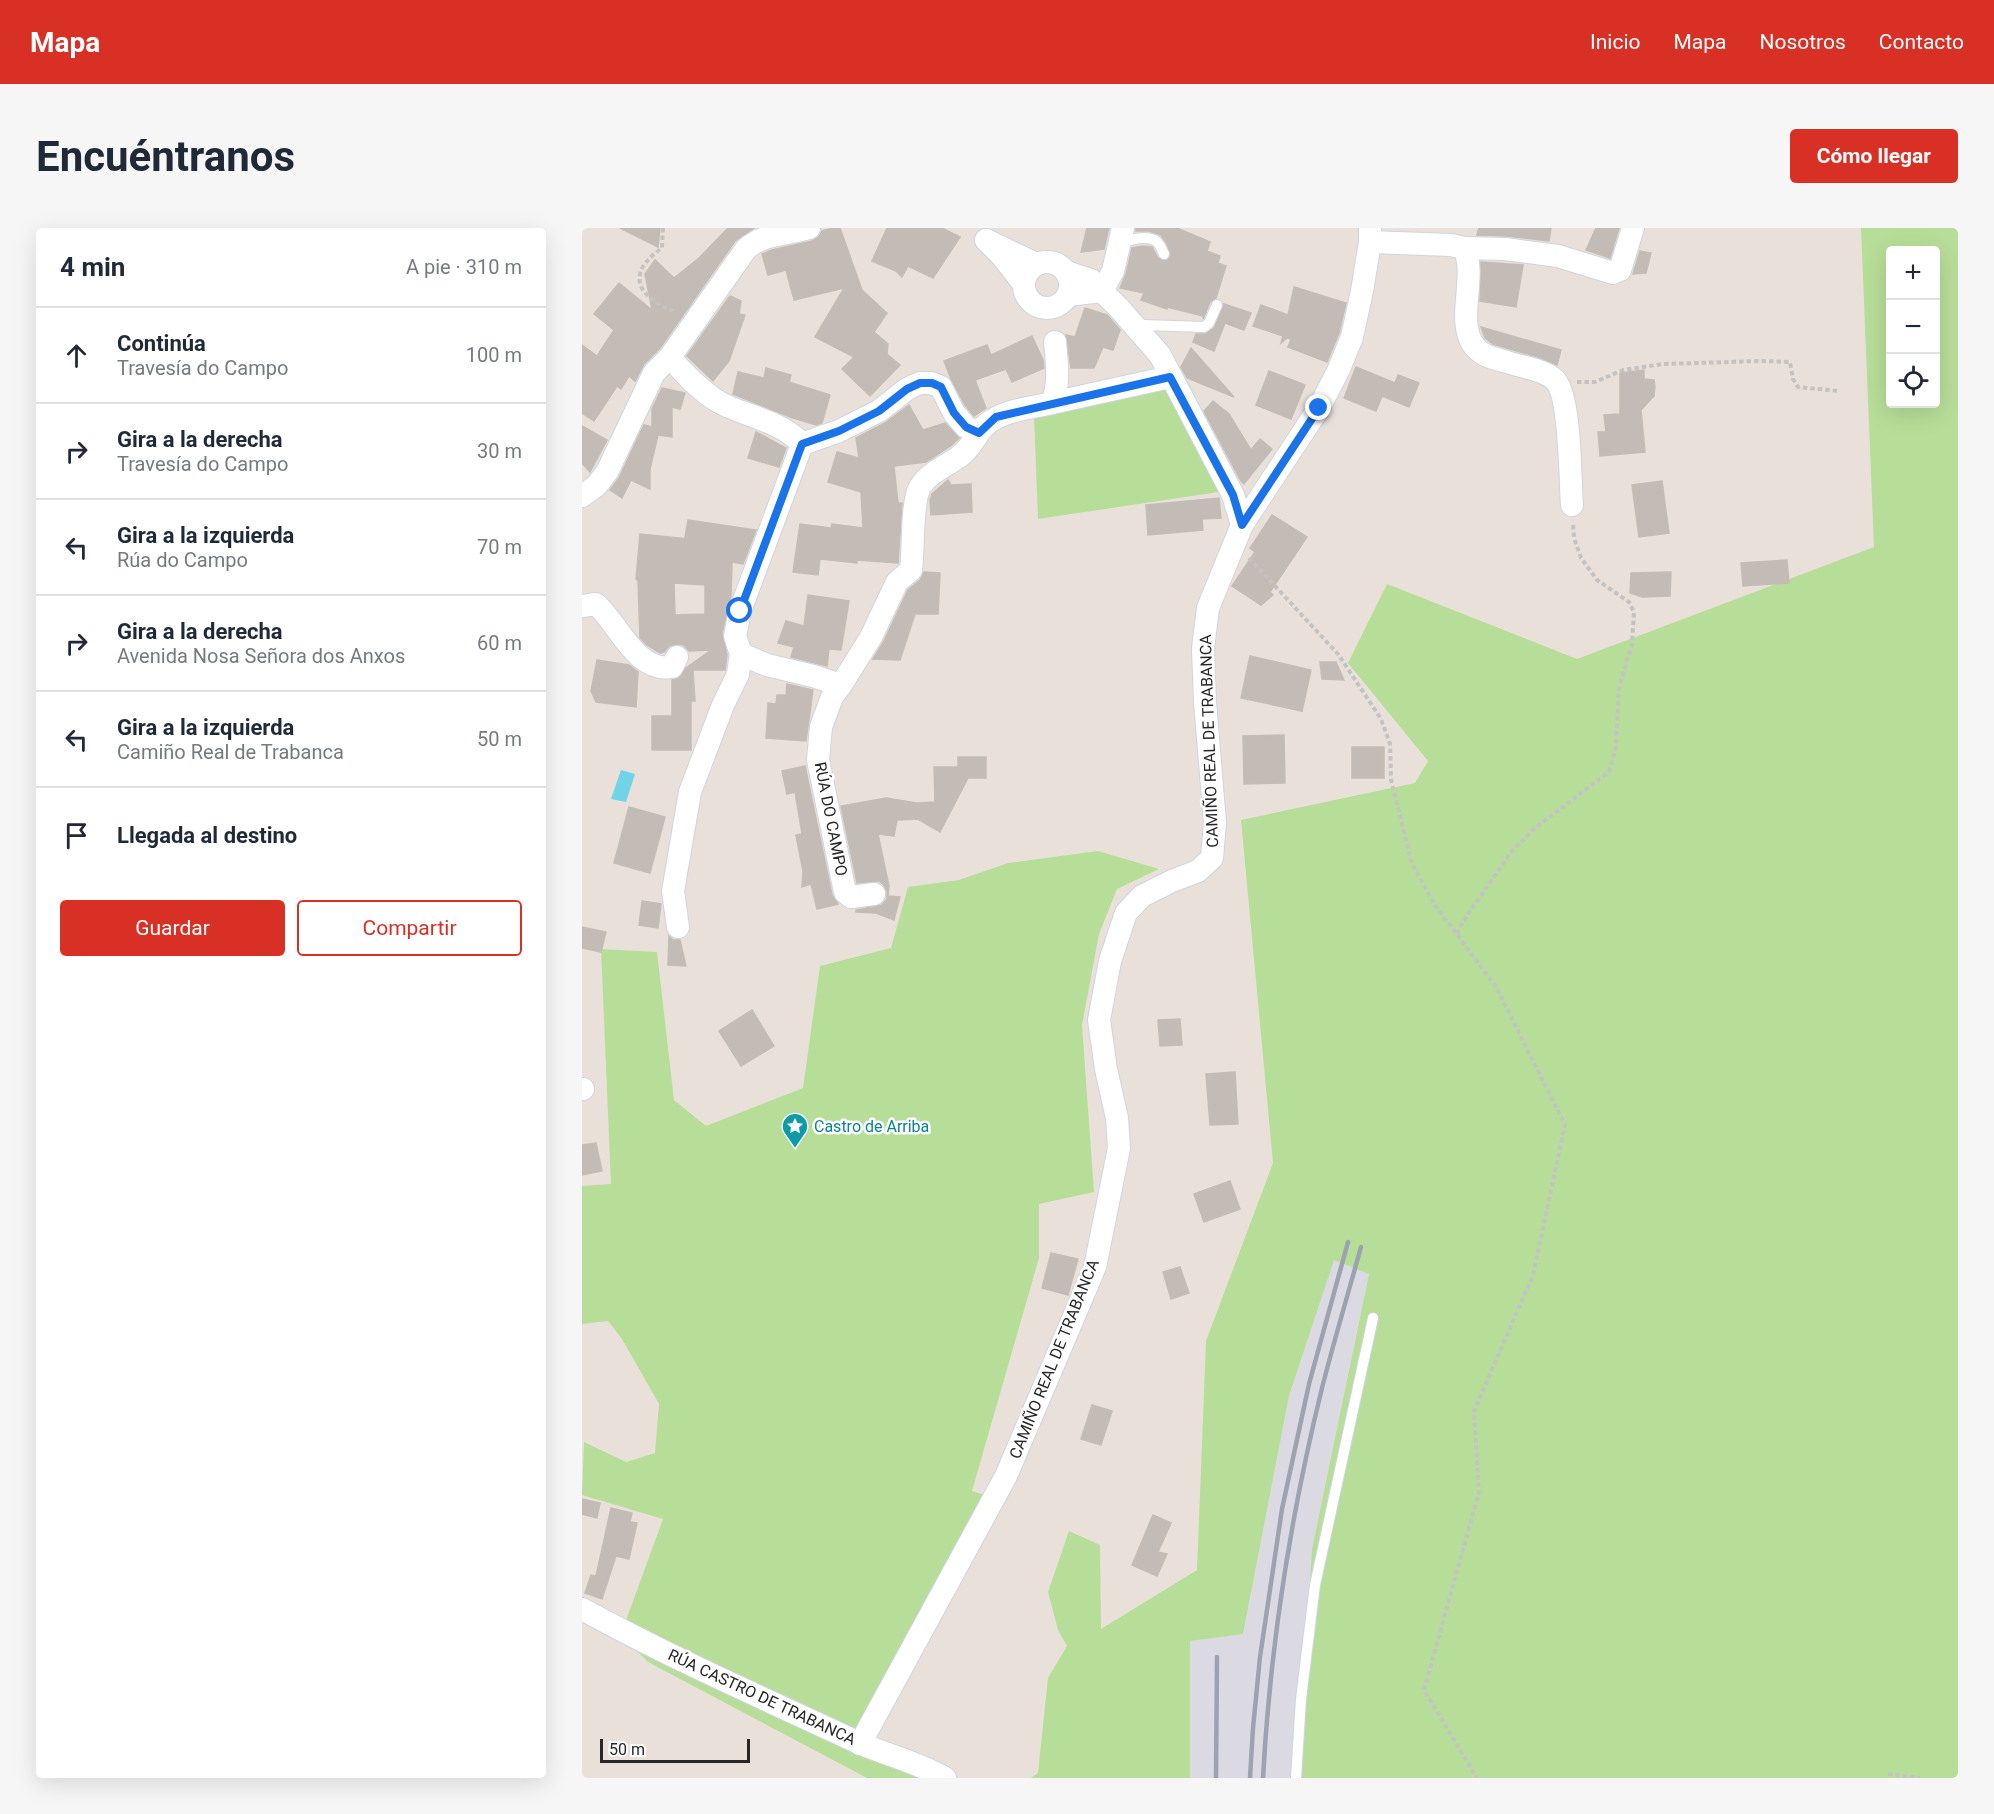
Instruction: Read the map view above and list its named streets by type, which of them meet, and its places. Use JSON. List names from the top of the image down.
{
  "streets": {
    "street": ["CAMIÑO REAL DE TRABANCA", "RÚA DO CAMPO", "RÚA CASTRO DE TRABANCA"]
  },
  "crossings": [
    ["CAMIÑO REAL DE TRABANCA", "RÚA CASTRO DE TRABANCA"]
  ],
  "places": {
    "place": ["Castro de Arriba"]
  },
  "scale_bar": "50 m",
  "page": {
    "header": "Mapa",
    "nav": [
      "Inicio",
      "Mapa",
      "Nosotros",
      "Contacto"
    ],
    "buttons": [
      "Cómo llegar",
      ["Guardar", "Compartir"]
    ],
    "title": "Encuéntranos",
    "heading": ["4 min", "A pie · 310 m"],
    "map_buttons": ["+", "−"],
    "list": [
      ["Continúa", "Travesía do Campo", "100 m"],
      ["Gira a la derecha", "Travesía do Campo", "30 m"],
      ["Gira a la izquierda", "Rúa do Campo", "70 m"],
      ["Gira a la derecha", "Avenida Nosa Señora dos Anxos", "60 m"],
      ["Gira a la izquierda", "Camiño Real de Trabanca", "50 m"],
      "Llegada al destino"
    ],
    "scale": "50 m"
  }
}
